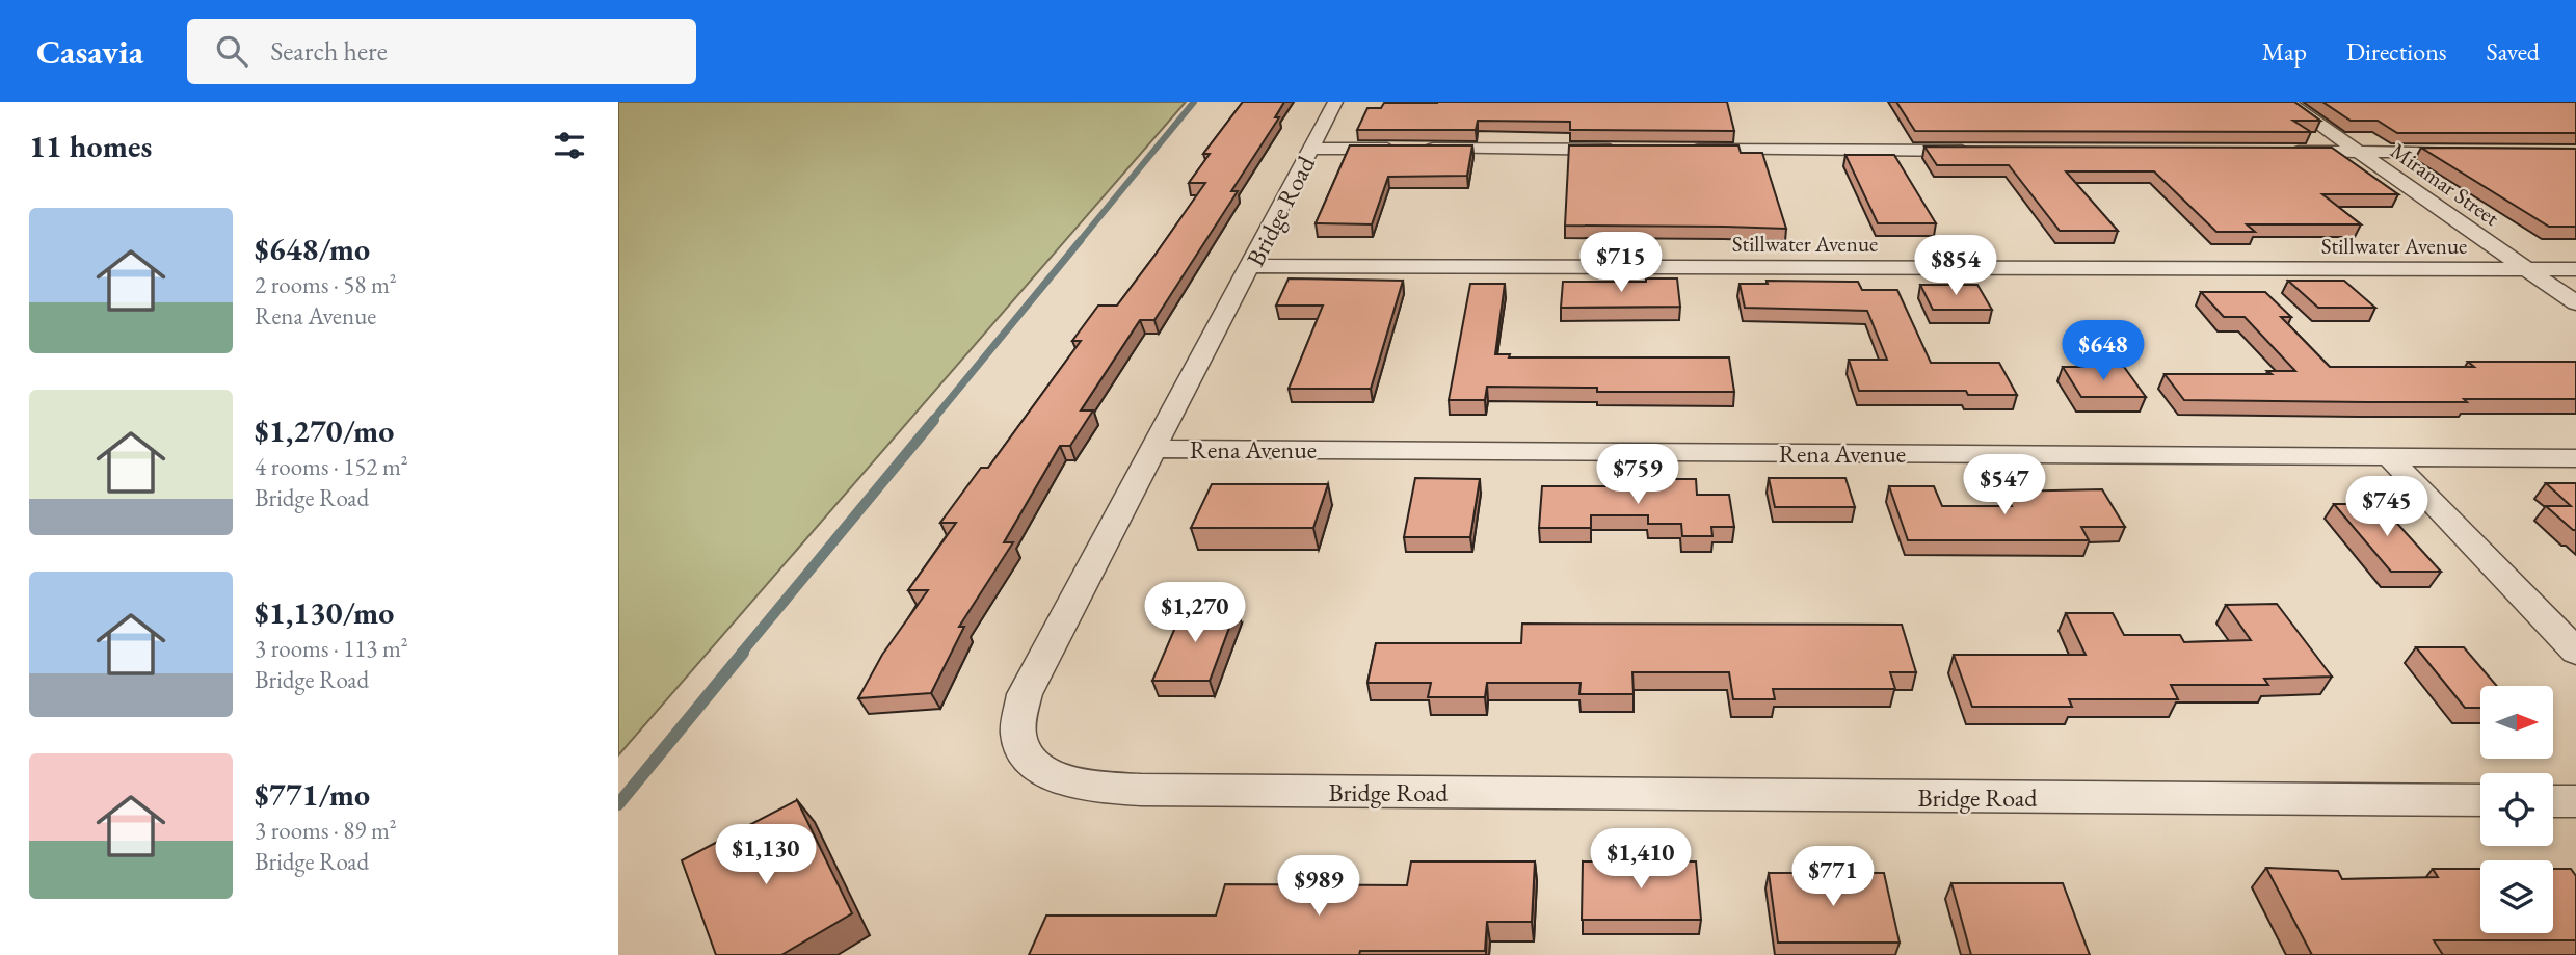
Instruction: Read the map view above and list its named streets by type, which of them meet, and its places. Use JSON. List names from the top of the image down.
{
  "streets": {
    "street": [
      "Miramar Street",
      "Bridge Road",
      "Stillwater Avenue",
      "Rena Avenue"
    ]
  },
  "crossings": [
    ["Miramar Street", "Stillwater Avenue"],
    ["Bridge Road", "Stillwater Avenue"],
    ["Bridge Road", "Rena Avenue"]
  ],
  "north": "right",
  "page": {
    "header": "Casavia",
    "search": "Search here",
    "nav": ["Map", "Directions", "Saved"],
    "heading": "11 homes",
    "list": [
      {
        "name": "$648/mo",
        "note": "2 rooms · 58 m² · Rena Avenue"
      },
      {
        "name": "$1,270/mo",
        "note": "4 rooms · 152 m² · Bridge Road"
      },
      {
        "name": "$1,130/mo",
        "note": "3 rooms · 113 m² · Bridge Road"
      },
      {
        "name": "$771/mo",
        "note": "3 rooms · 89 m² · Bridge Road"
      }
    ],
    "price": [
      "$715",
      "$854",
      "$648",
      "$759",
      "$547",
      "$745",
      "$1,270",
      "$1,130",
      "$1,410",
      "$771",
      "$989"
    ]
  }
}
